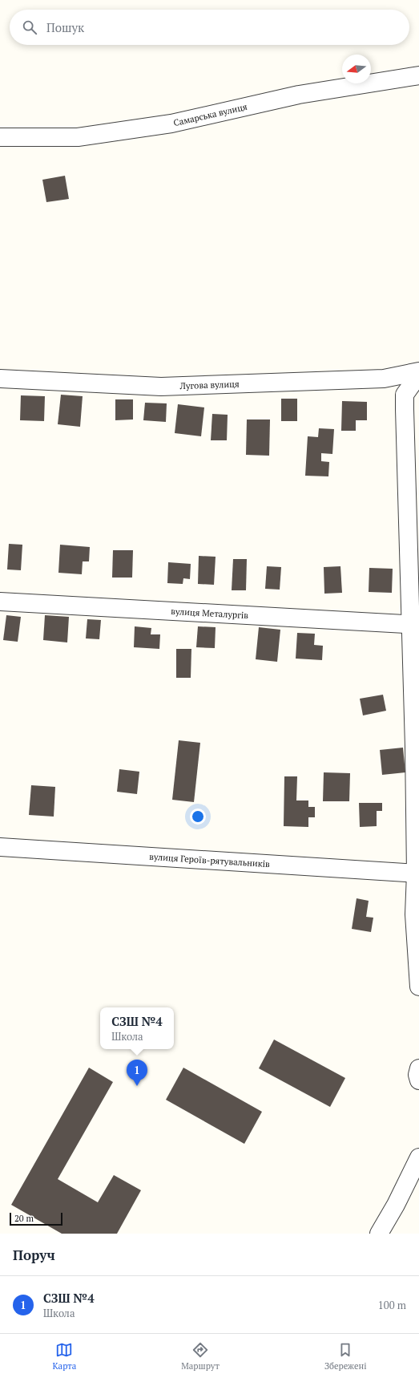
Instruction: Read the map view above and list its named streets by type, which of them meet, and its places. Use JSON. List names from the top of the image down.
{
  "streets": {
    "street": [
      "Самарська вулиця",
      "Лугова вулиця",
      "вулиця Металургів",
      "вулиця Героїв-рятувальників"
    ]
  },
  "scale_bar": "20 m",
  "north": "left",
  "page": {
    "search": "Пошук",
    "popup": ["СЗШ №4", "Школа"],
    "pins": "1",
    "scale": "20 m",
    "heading": "Поруч",
    "list": [
      {
        "mark": "1",
        "name": "СЗШ №4",
        "note": "Школа",
        "value": "100 m"
      }
    ],
    "nav": ["Карта", "Маршрут", "Збережені"]
  }
}
